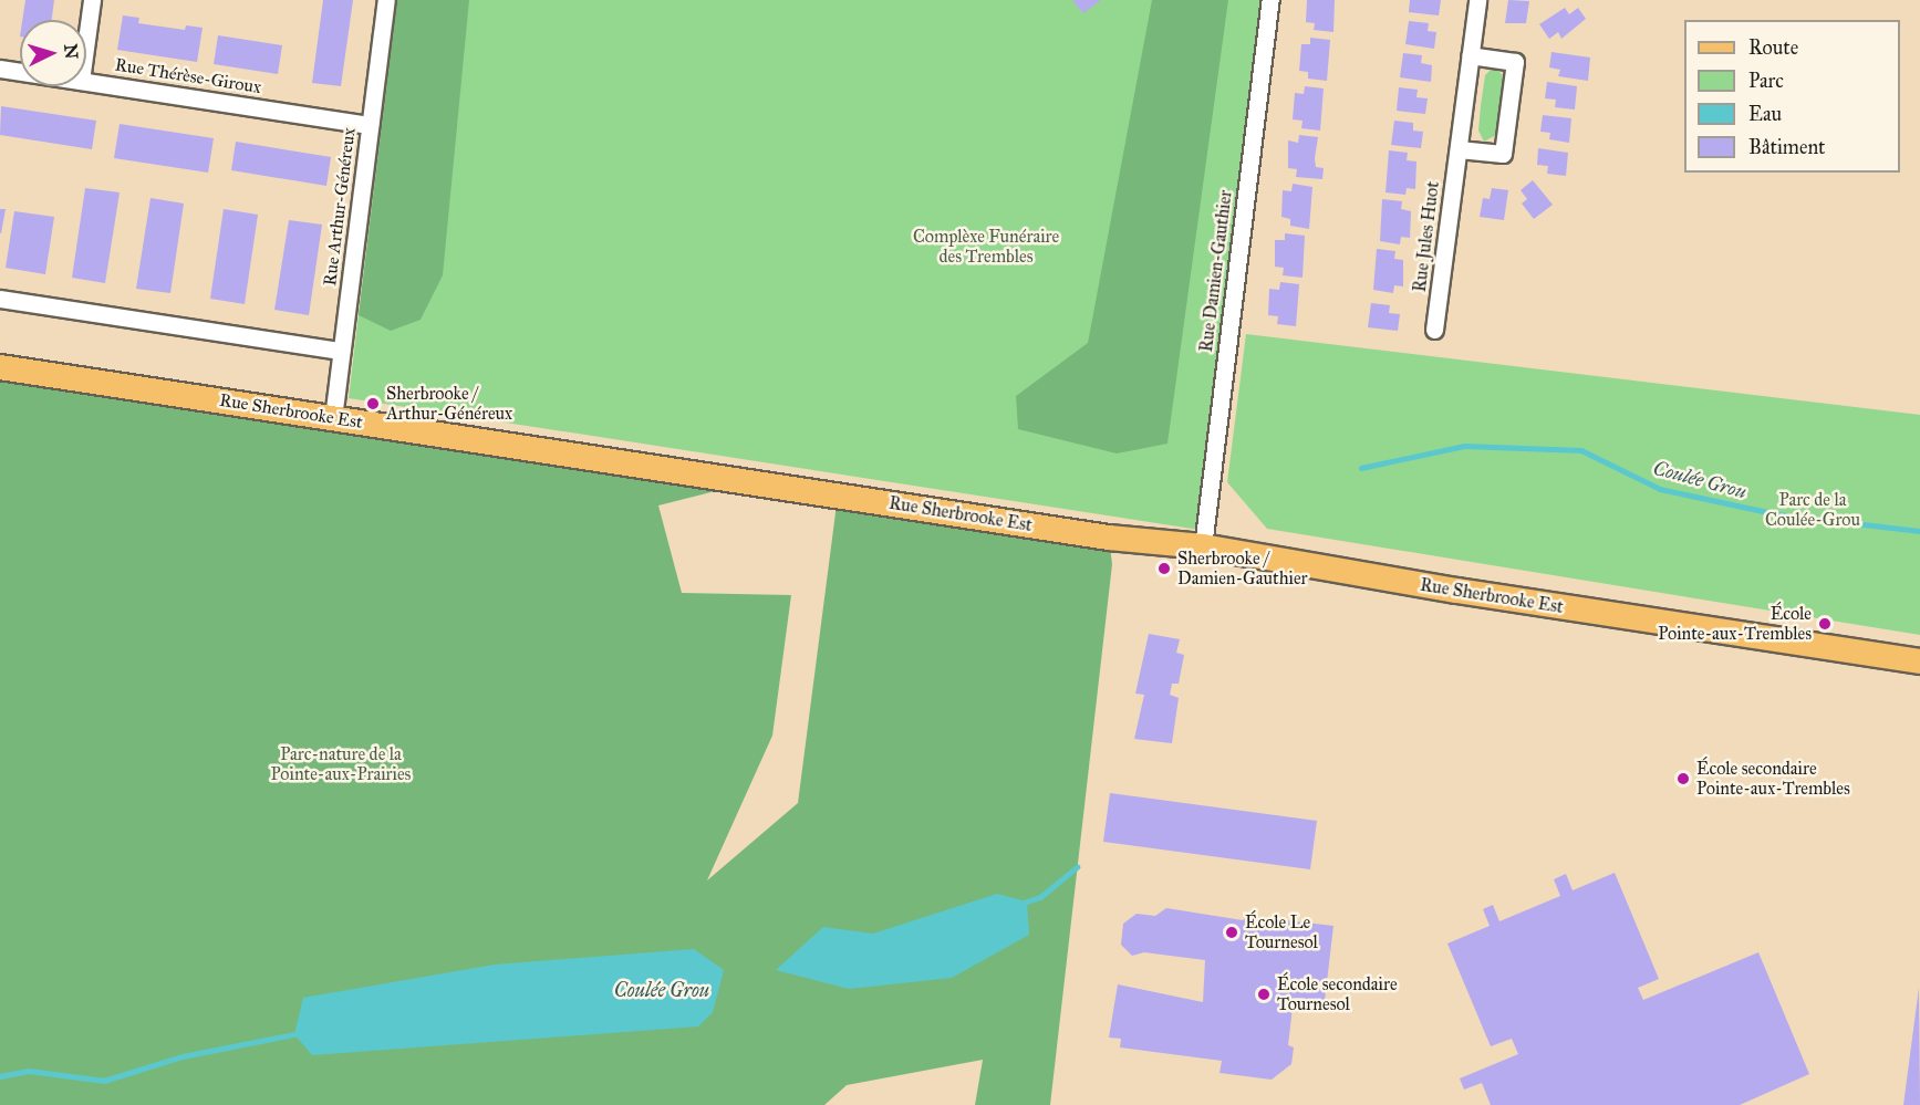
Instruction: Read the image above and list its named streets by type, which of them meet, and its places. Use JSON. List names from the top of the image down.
{
  "streets": {
    "main road": ["Rue Sherbrooke Est"],
    "street": [
      "Rue Thérèse-Giroux",
      "Rue Arthur-Généreux",
      "Rue Jules Huot",
      "Rue Damien-Gauthier"
    ]
  },
  "crossings": [
    ["Rue Thérèse-Giroux", "Rue Arthur-Généreux"],
    ["Rue Arthur-Généreux", "Rue Sherbrooke Est"],
    ["Rue Damien-Gauthier", "Rue Sherbrooke Est"]
  ],
  "water": ["Coulée Grou"],
  "parks": ["Complèxe Funéraire des Trembles", "Parc de la Coulée-Grou", "Parc-nature de la Pointe-aux-Prairies"],
  "places": [
    "Sherbrooke / Arthur-Généreux",
    "Sherbrooke / Damien-Gauthier",
    "École Pointe-aux-Trembles",
    "École secondaire Pointe-aux-Trembles",
    "École Le Tournesol",
    "École secondaire Tournesol"
  ],
  "legend": [
    "Route",
    "Parc",
    "Eau",
    "Bâtiment"
  ],
  "north": "right"
}
